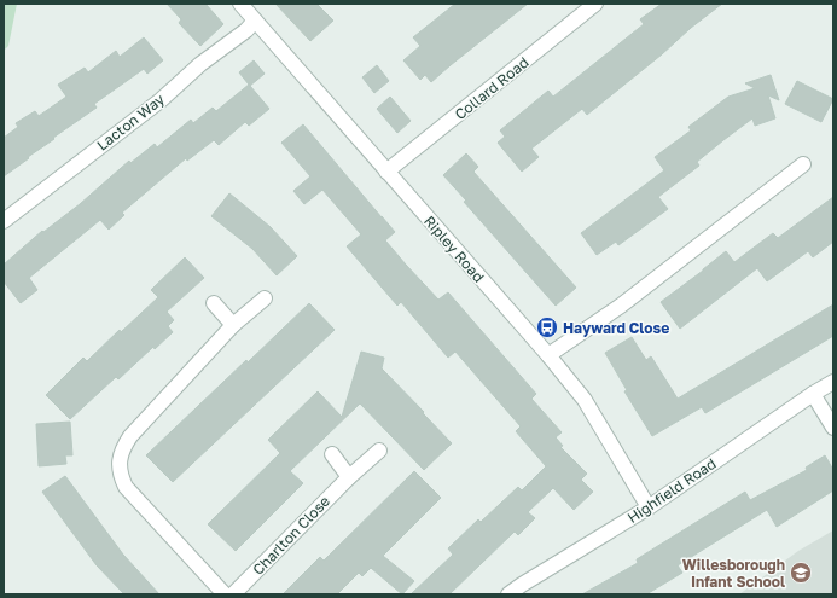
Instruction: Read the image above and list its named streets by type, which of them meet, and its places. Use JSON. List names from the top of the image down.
{
  "streets": {
    "street": [
      "Collard Road",
      "Lacton Way",
      "Ripley Road",
      "Highfield Road",
      "Charlton Close"
    ]
  },
  "crossings": [
    ["Collard Road", "Ripley Road"],
    ["Lacton Way", "Ripley Road"],
    ["Ripley Road", "Highfield Road"]
  ],
  "places": {
    "bus stop": ["Hayward Close"],
    "school or university": ["Willesborough Infant School"]
  }
}
